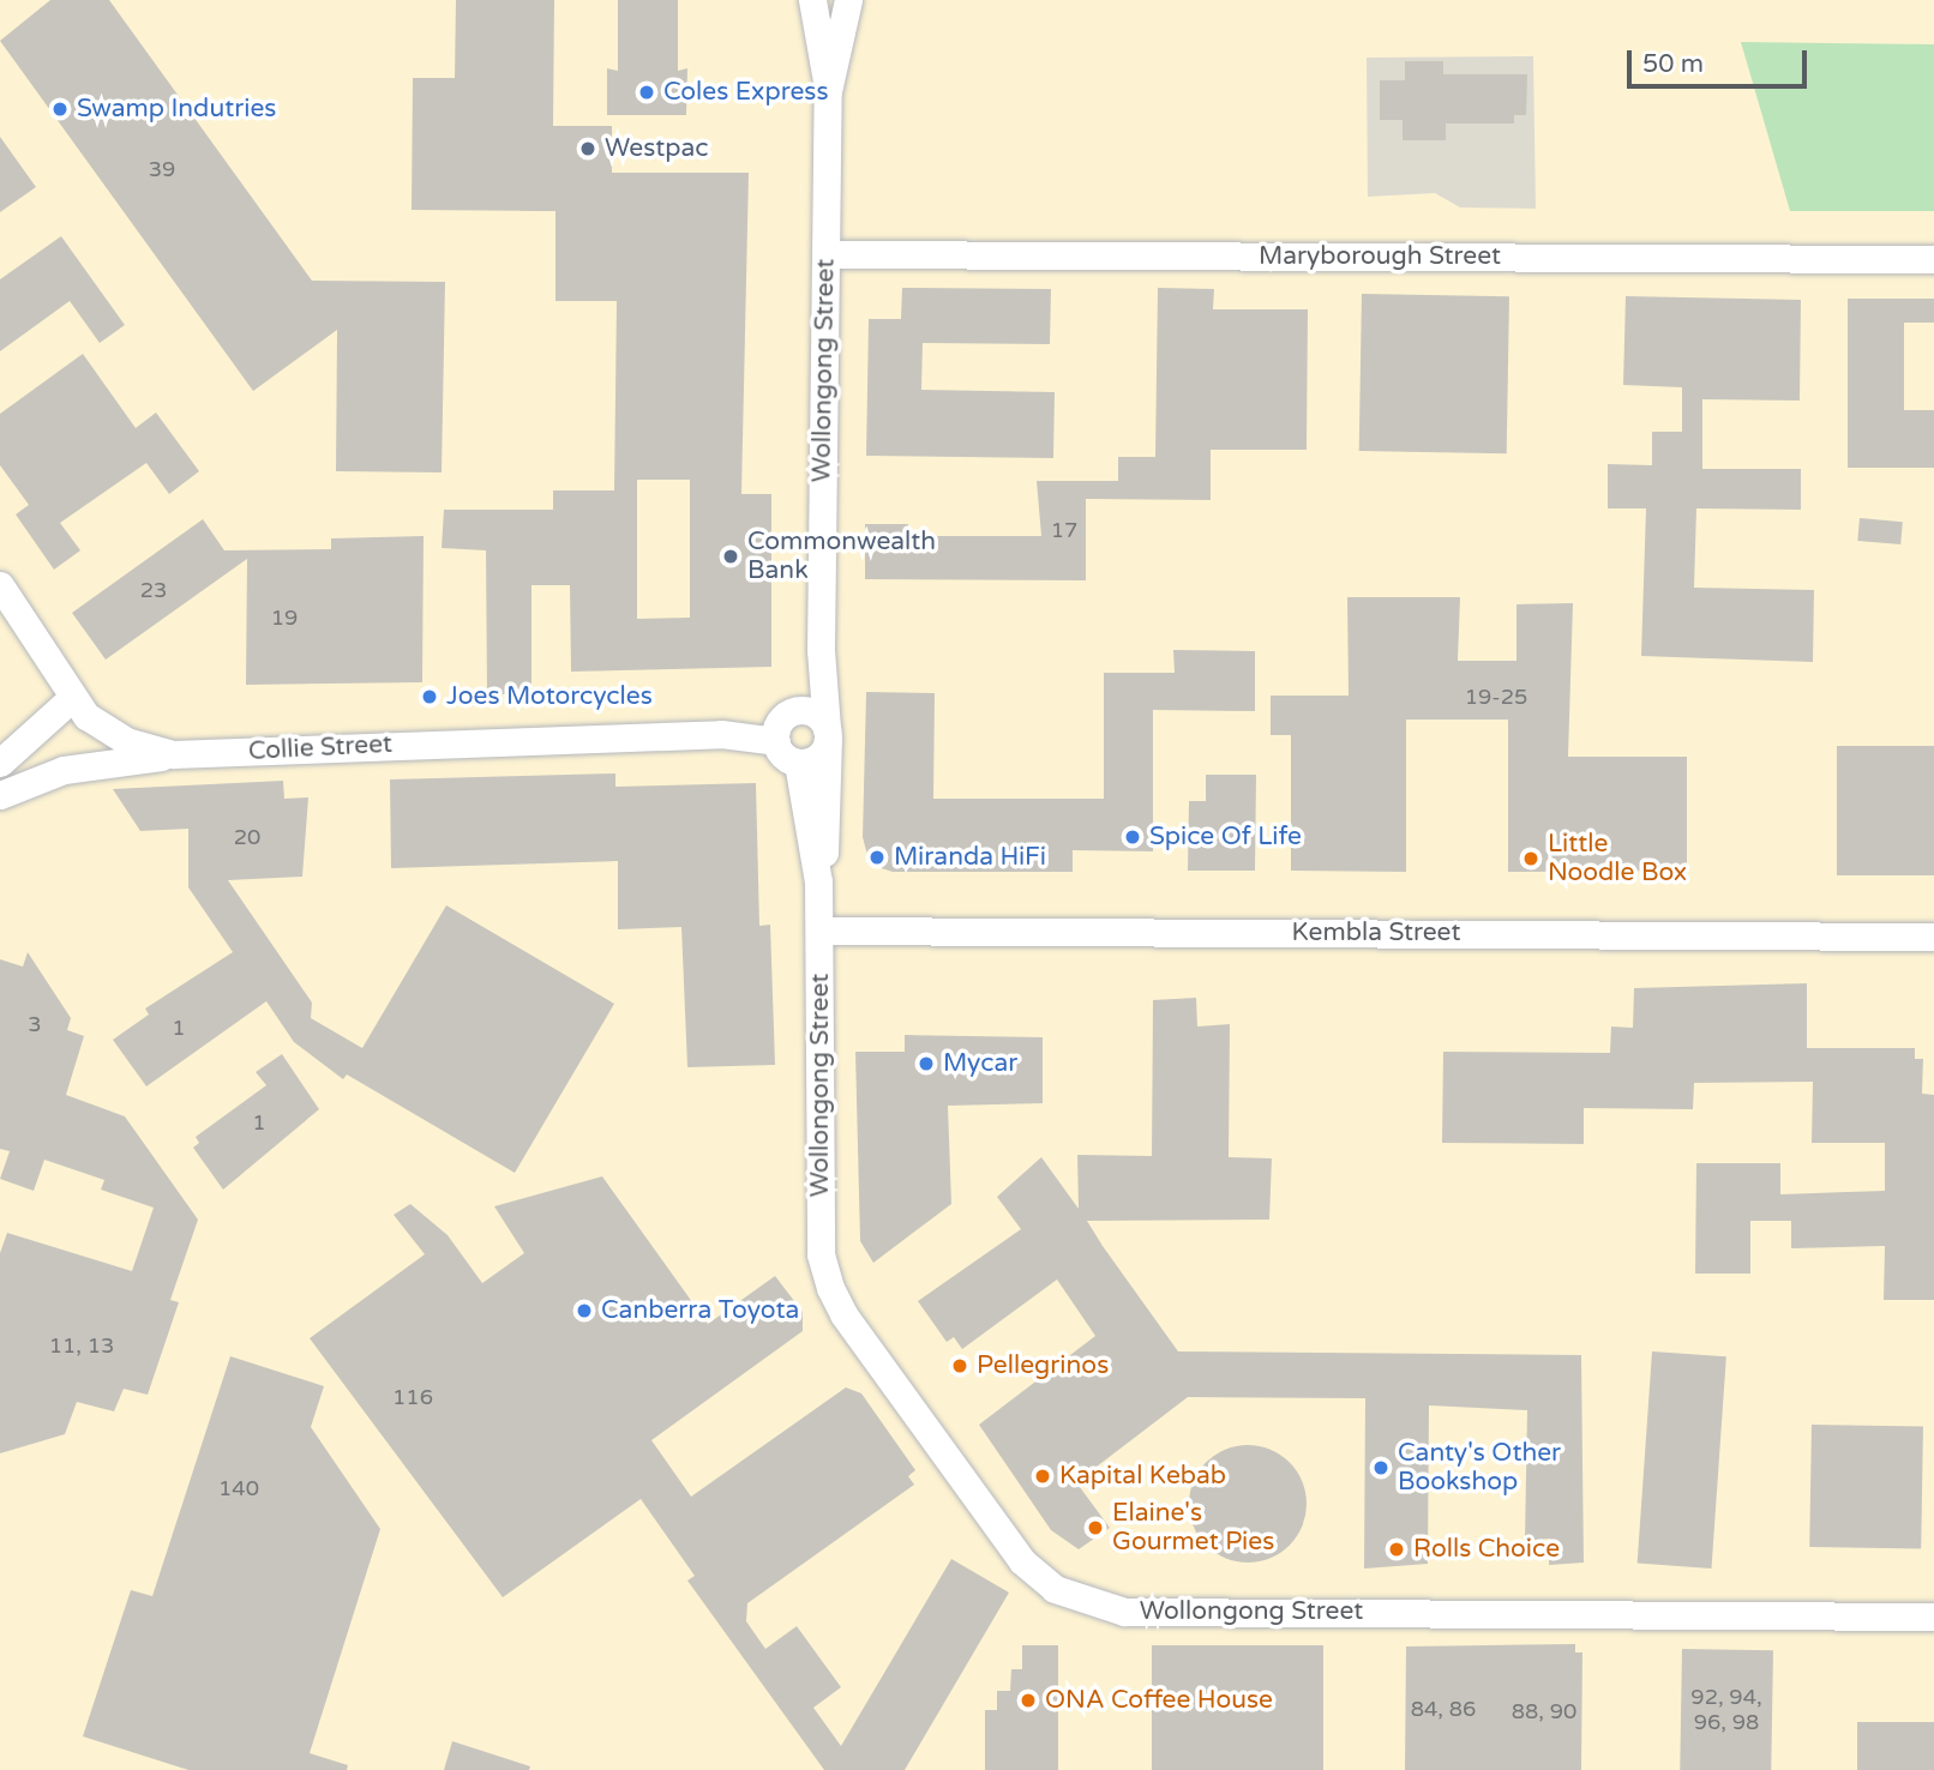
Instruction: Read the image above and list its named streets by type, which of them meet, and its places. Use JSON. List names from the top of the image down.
{
  "streets": {
    "street": [
      "Maryborough Street",
      "Wollongong Street",
      "Collie Street",
      "Kembla Street"
    ]
  },
  "crossings": [
    ["Maryborough Street", "Wollongong Street"],
    ["Wollongong Street", "Collie Street"],
    ["Wollongong Street", "Kembla Street"]
  ],
  "places": [
    "Coles Express",
    "Swamp Indutries",
    "Westpac",
    "Commonwealth Bank",
    "Joes Motorcycles",
    "Spice Of Life",
    "Miranda HiFi",
    "Little Noodle Box",
    "Mycar",
    "Canberra Toyota",
    "Pellegrinos",
    "Canty's Other Bookshop",
    "Kapital Kebab",
    "Elaine's Gourmet Pies",
    "Rolls Choice",
    "ONA Coffee House"
  ],
  "house_numbers": [
    "39",
    "17",
    "23",
    "19",
    "19-25",
    "20",
    "3",
    "1",
    "1",
    "11, 13",
    "116",
    "140",
    "92, 94, 96, 98",
    "84, 86",
    "88, 90"
  ],
  "scale_bar": "50 m"
}
